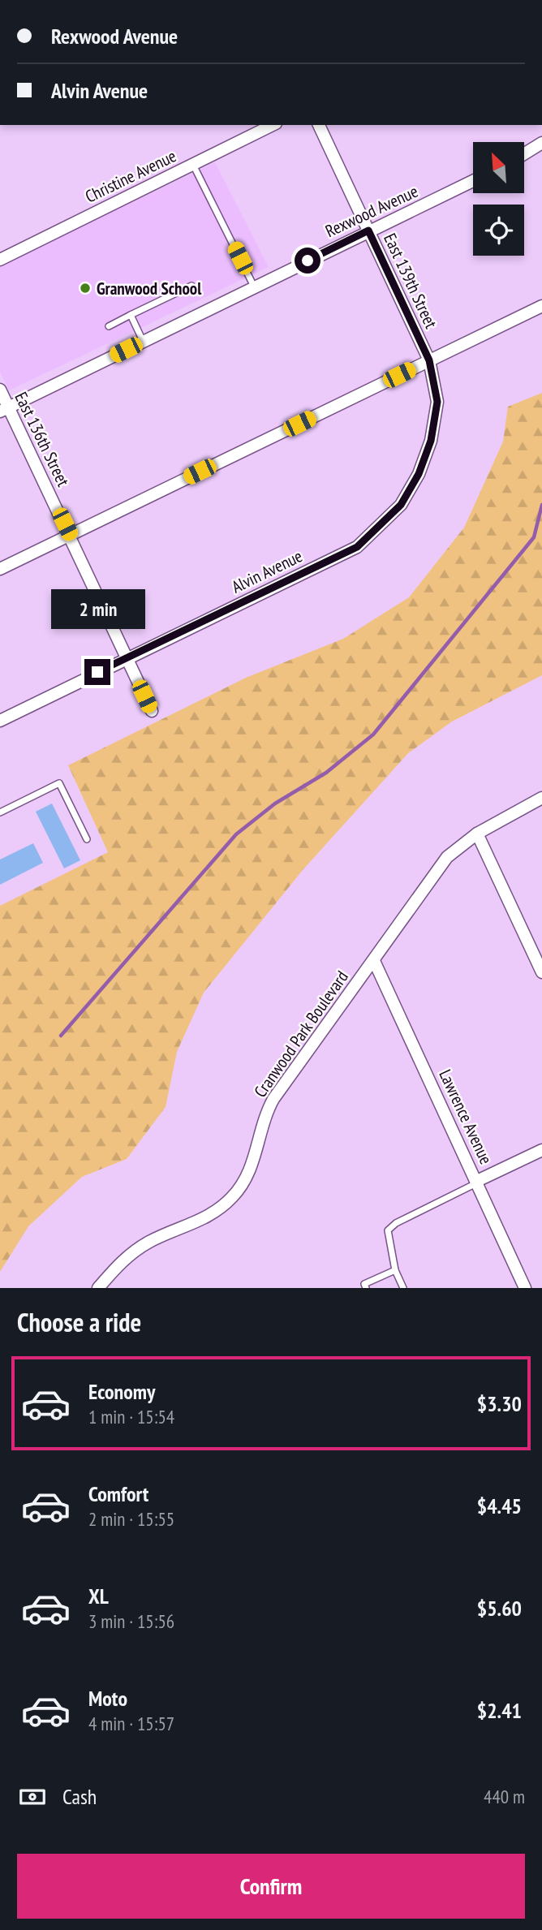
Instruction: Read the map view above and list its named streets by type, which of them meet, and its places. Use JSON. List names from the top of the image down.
{
  "streets": {
    "street": [
      "Christine Avenue",
      "Rexwood Avenue",
      "East 139th Street",
      "East 136th Street",
      "Alvin Avenue",
      "Cranwood Park Boulevard",
      "Lawrence Avenue"
    ]
  },
  "crossings": [
    ["Rexwood Avenue", "East 139th Street"],
    ["Rexwood Avenue", "East 136th Street"],
    ["East 139th Street", "Alvin Avenue"],
    ["East 136th Street", "Alvin Avenue"],
    ["Cranwood Park Boulevard", "Lawrence Avenue"]
  ],
  "places": ["Granwood School"],
  "north": "top left",
  "page": {
    "banner": ["Rexwood Avenue", "Alvin Avenue"],
    "bubble": "2 min",
    "heading": "Choose a ride",
    "list": [
      {
        "name": "Economy",
        "note": "1 min · 15:54",
        "value": "$3.30"
      },
      {
        "name": "Comfort",
        "note": "2 min · 15:55",
        "value": "$4.45"
      },
      {
        "name": "XL",
        "note": "3 min · 15:56",
        "value": "$5.60"
      },
      {
        "name": "Moto",
        "note": "4 min · 15:57",
        "value": "$2.41"
      }
    ],
    "pay": ["Cash", "440 m"],
    "buttons": "Confirm"
  }
}
